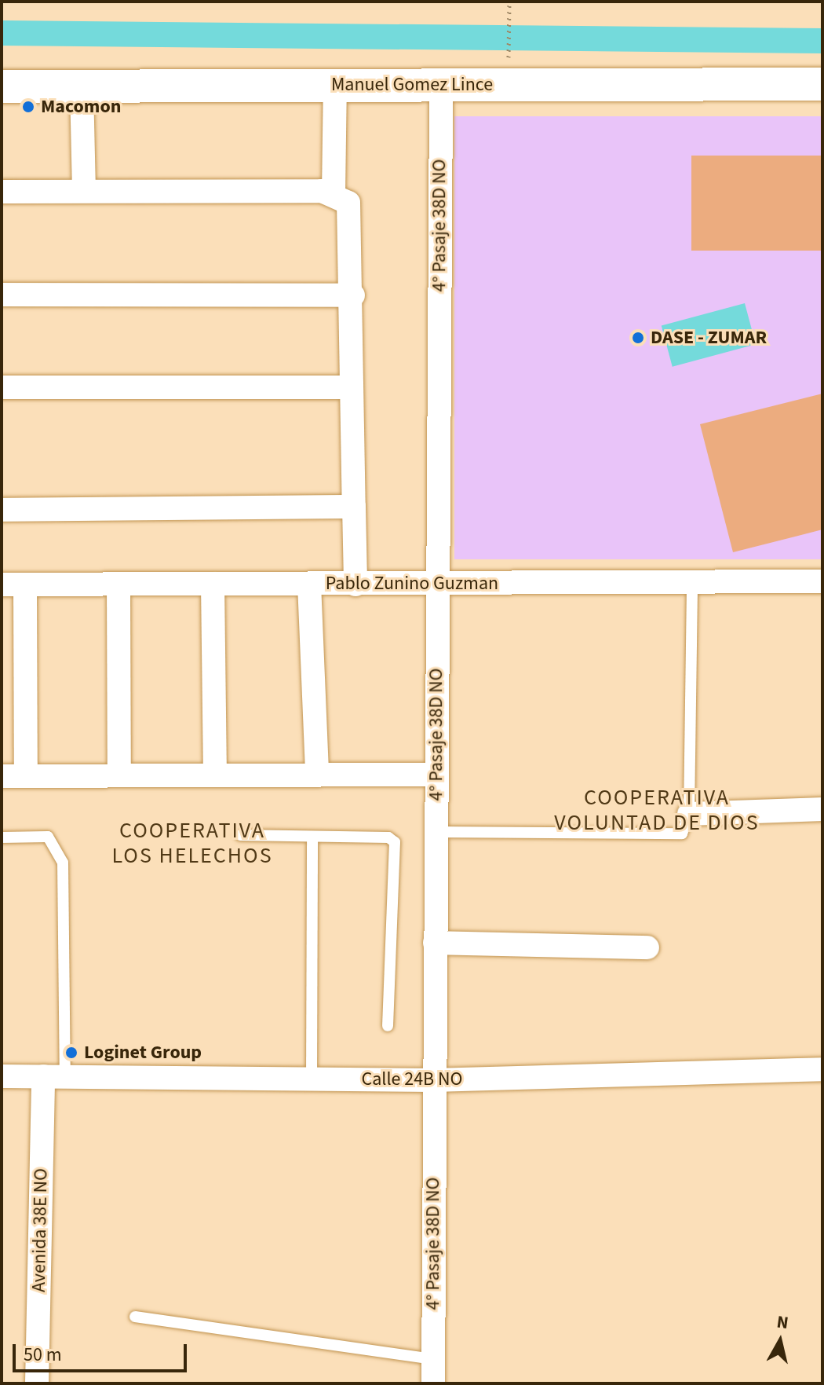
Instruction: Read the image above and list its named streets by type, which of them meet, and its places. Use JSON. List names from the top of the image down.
{
  "streets": {
    "main road": ["Manuel Gomez Lince"],
    "street": [
      "4° Pasaje 38D NO",
      "Pablo Zunino Guzman",
      "Calle 24B NO",
      "Avenida 38E NO"
    ]
  },
  "crossings": [
    ["Manuel Gomez Lince", "4° Pasaje 38D NO"],
    ["4° Pasaje 38D NO", "Pablo Zunino Guzman"],
    ["4° Pasaje 38D NO", "Calle 24B NO"],
    ["Calle 24B NO", "Avenida 38E NO"]
  ],
  "districts": ["COOPERATIVA VOLUNTAD DE DIOS", "COOPERATIVA LOS HELECHOS"],
  "places": ["Macomon", "DASE - ZUMAR", "Loginet Group"],
  "scale_bar": "50 m",
  "north": "top"
}
